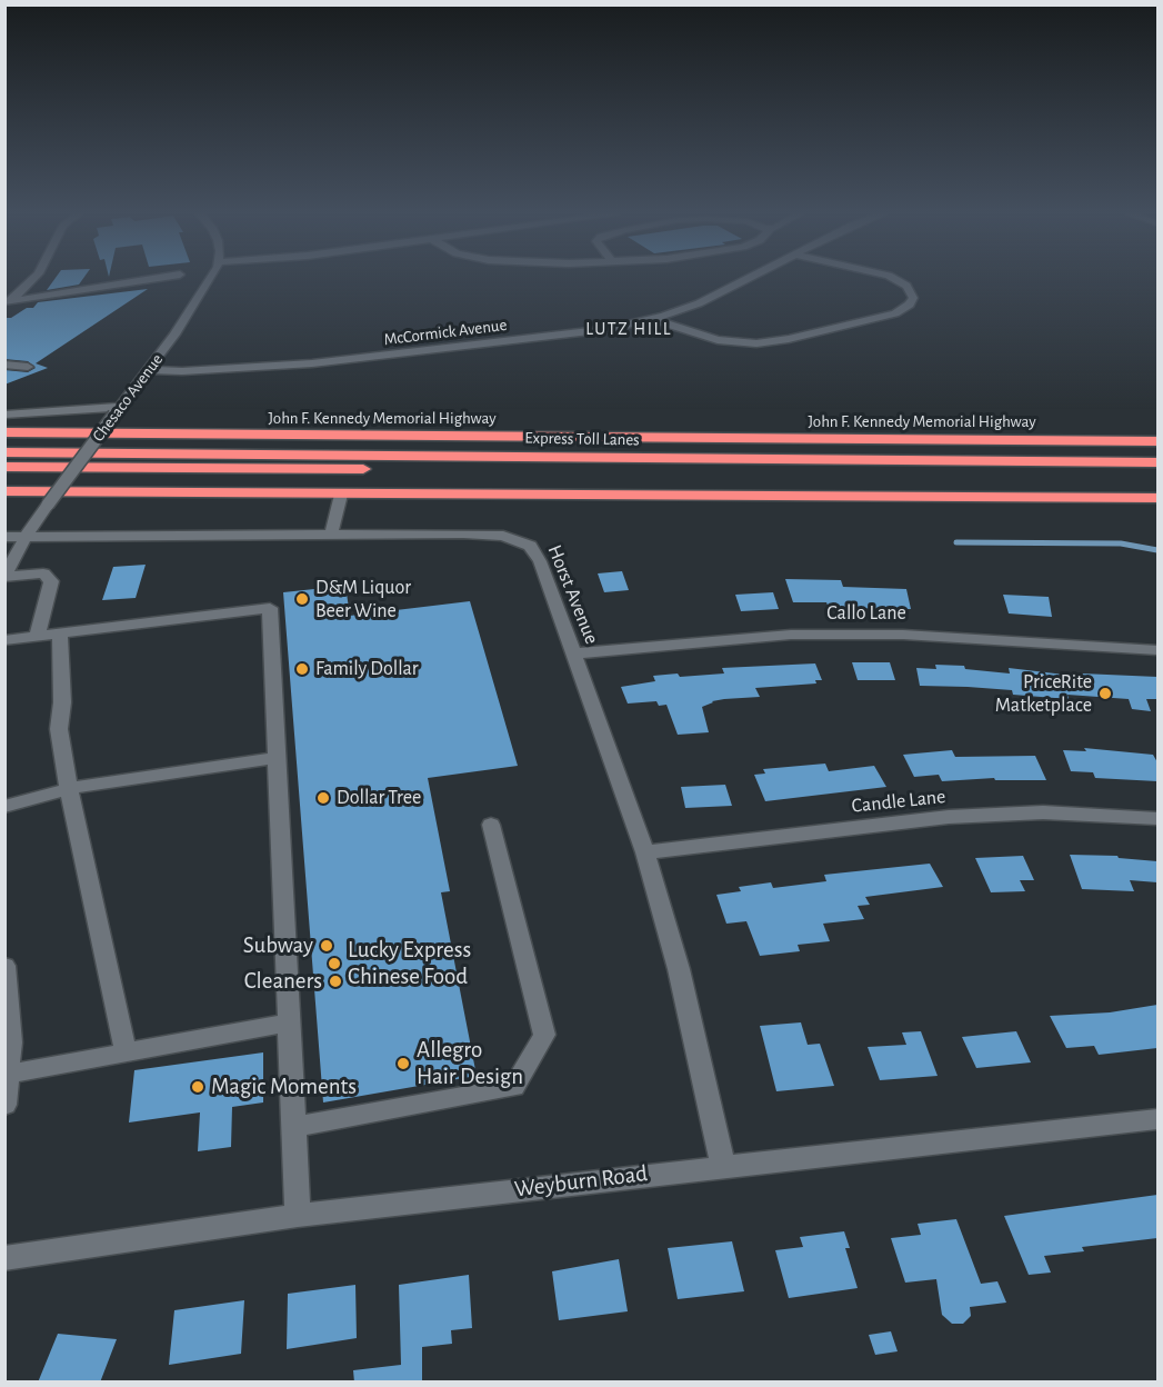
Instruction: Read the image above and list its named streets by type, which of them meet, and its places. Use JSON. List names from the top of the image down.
{
  "streets": {
    "highway": ["John F. Kennedy Memorial Highway", "Express Toll Lanes"],
    "street": [
      "McCormick Avenue",
      "Chesaco Avenue",
      "Horst Avenue",
      "Callo Lane",
      "Candle Lane",
      "Weyburn Road"
    ]
  },
  "crossings": [
    ["McCormick Avenue", "Chesaco Avenue"],
    ["Chesaco Avenue", "Horst Avenue"],
    ["Horst Avenue", "Callo Lane"],
    ["Horst Avenue", "Candle Lane"],
    ["Horst Avenue", "Weyburn Road"]
  ],
  "districts": ["LUTZ HILL"],
  "places": [
    "D&M Liquor Beer Wine",
    "Family Dollar",
    "PriceRite Matketplace",
    "Dollar Tree",
    "Subway",
    "Lucky Express Chinese Food",
    "Cleaners",
    "Allegro Hair Design",
    "Magic Moments"
  ]
}
